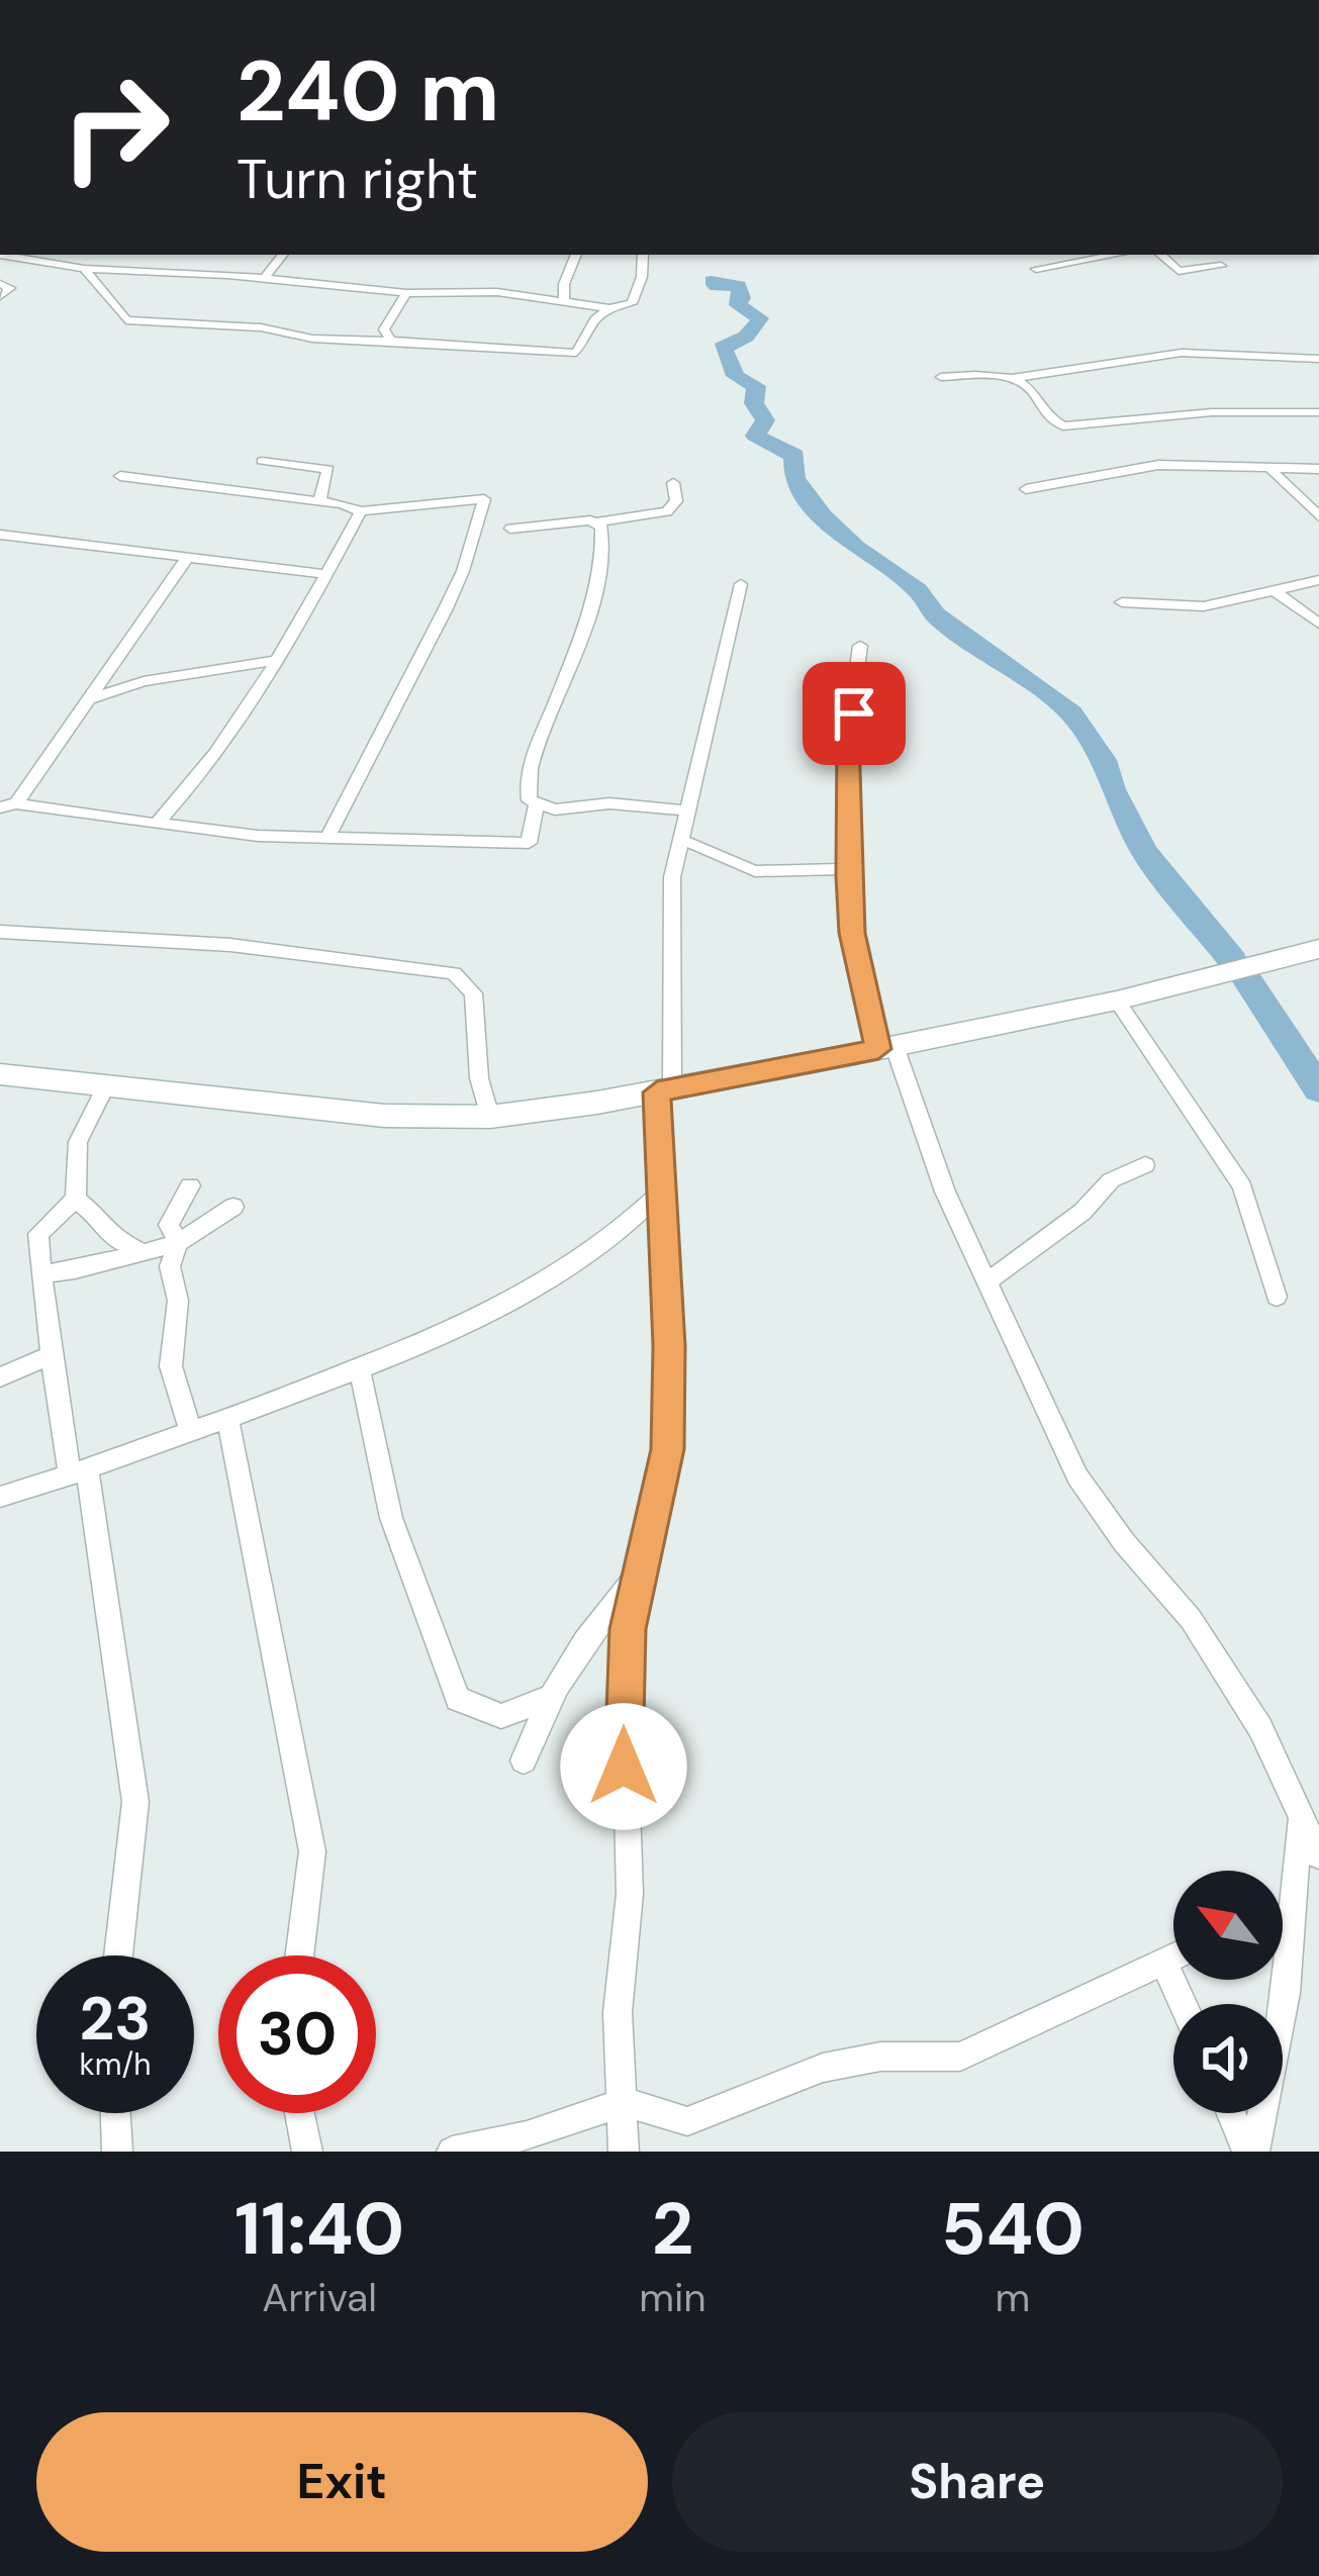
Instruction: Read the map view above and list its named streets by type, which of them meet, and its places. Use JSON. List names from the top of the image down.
{
  "north": "top left",
  "page": {
    "turn": ["240 m", "Turn right"],
    "speed": "23 km/h",
    "limit": "30",
    "eta": [
      "11:40",
      "Arrival",
      "2",
      "min",
      "540",
      "m"
    ],
    "buttons": ["Exit", "Share"]
  }
}
